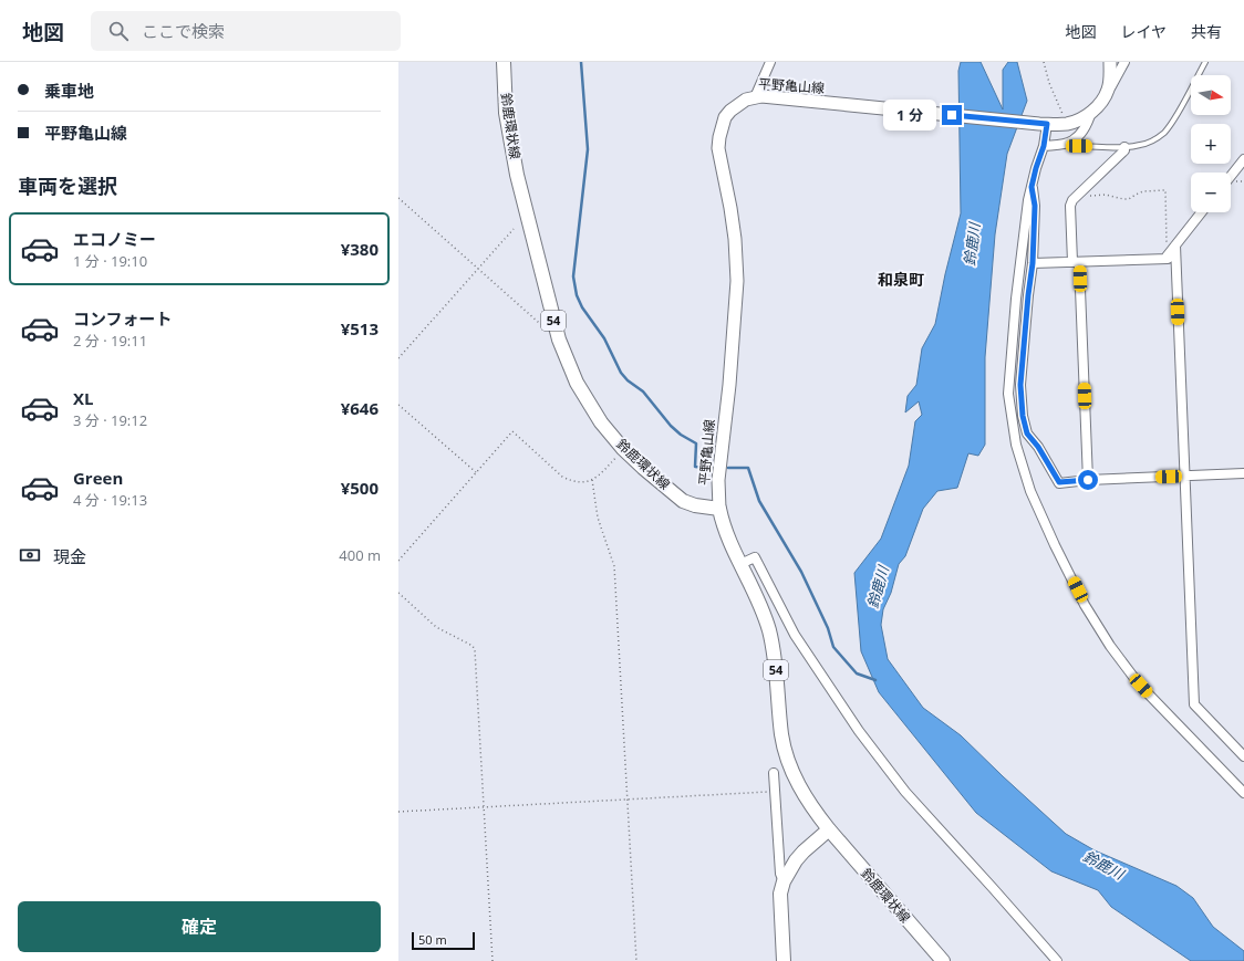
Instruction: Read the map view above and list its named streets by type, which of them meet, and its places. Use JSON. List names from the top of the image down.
{
  "streets": {
    "main road": ["平野亀山線", "鈴鹿環状線", "54"]
  },
  "crossings": [
    ["平野亀山線", "鈴鹿環状線"]
  ],
  "districts": ["和泉町"],
  "water": ["鈴鹿川"],
  "scale_bar": "50 m",
  "north": "right",
  "page": {
    "header": "地図",
    "search": "ここで検索",
    "nav": ["地図", "レイヤ", "共有"],
    "banner": ["乗車地", "平野亀山線"],
    "map_buttons": ["+", "−"],
    "bubble": "1 分",
    "heading": "車両を選択",
    "list": [
      {
        "name": "エコノミー",
        "note": "1 分 · 19:10",
        "value": "¥380"
      },
      {
        "name": "コンフォート",
        "note": "2 分 · 19:11",
        "value": "¥513"
      },
      {
        "name": "XL",
        "note": "3 分 · 19:12",
        "value": "¥646"
      },
      {
        "name": "Green",
        "note": "4 分 · 19:13",
        "value": "¥500"
      }
    ],
    "pay": ["現金", "400 m"],
    "buttons": "確定",
    "scale": "50 m"
  }
}
